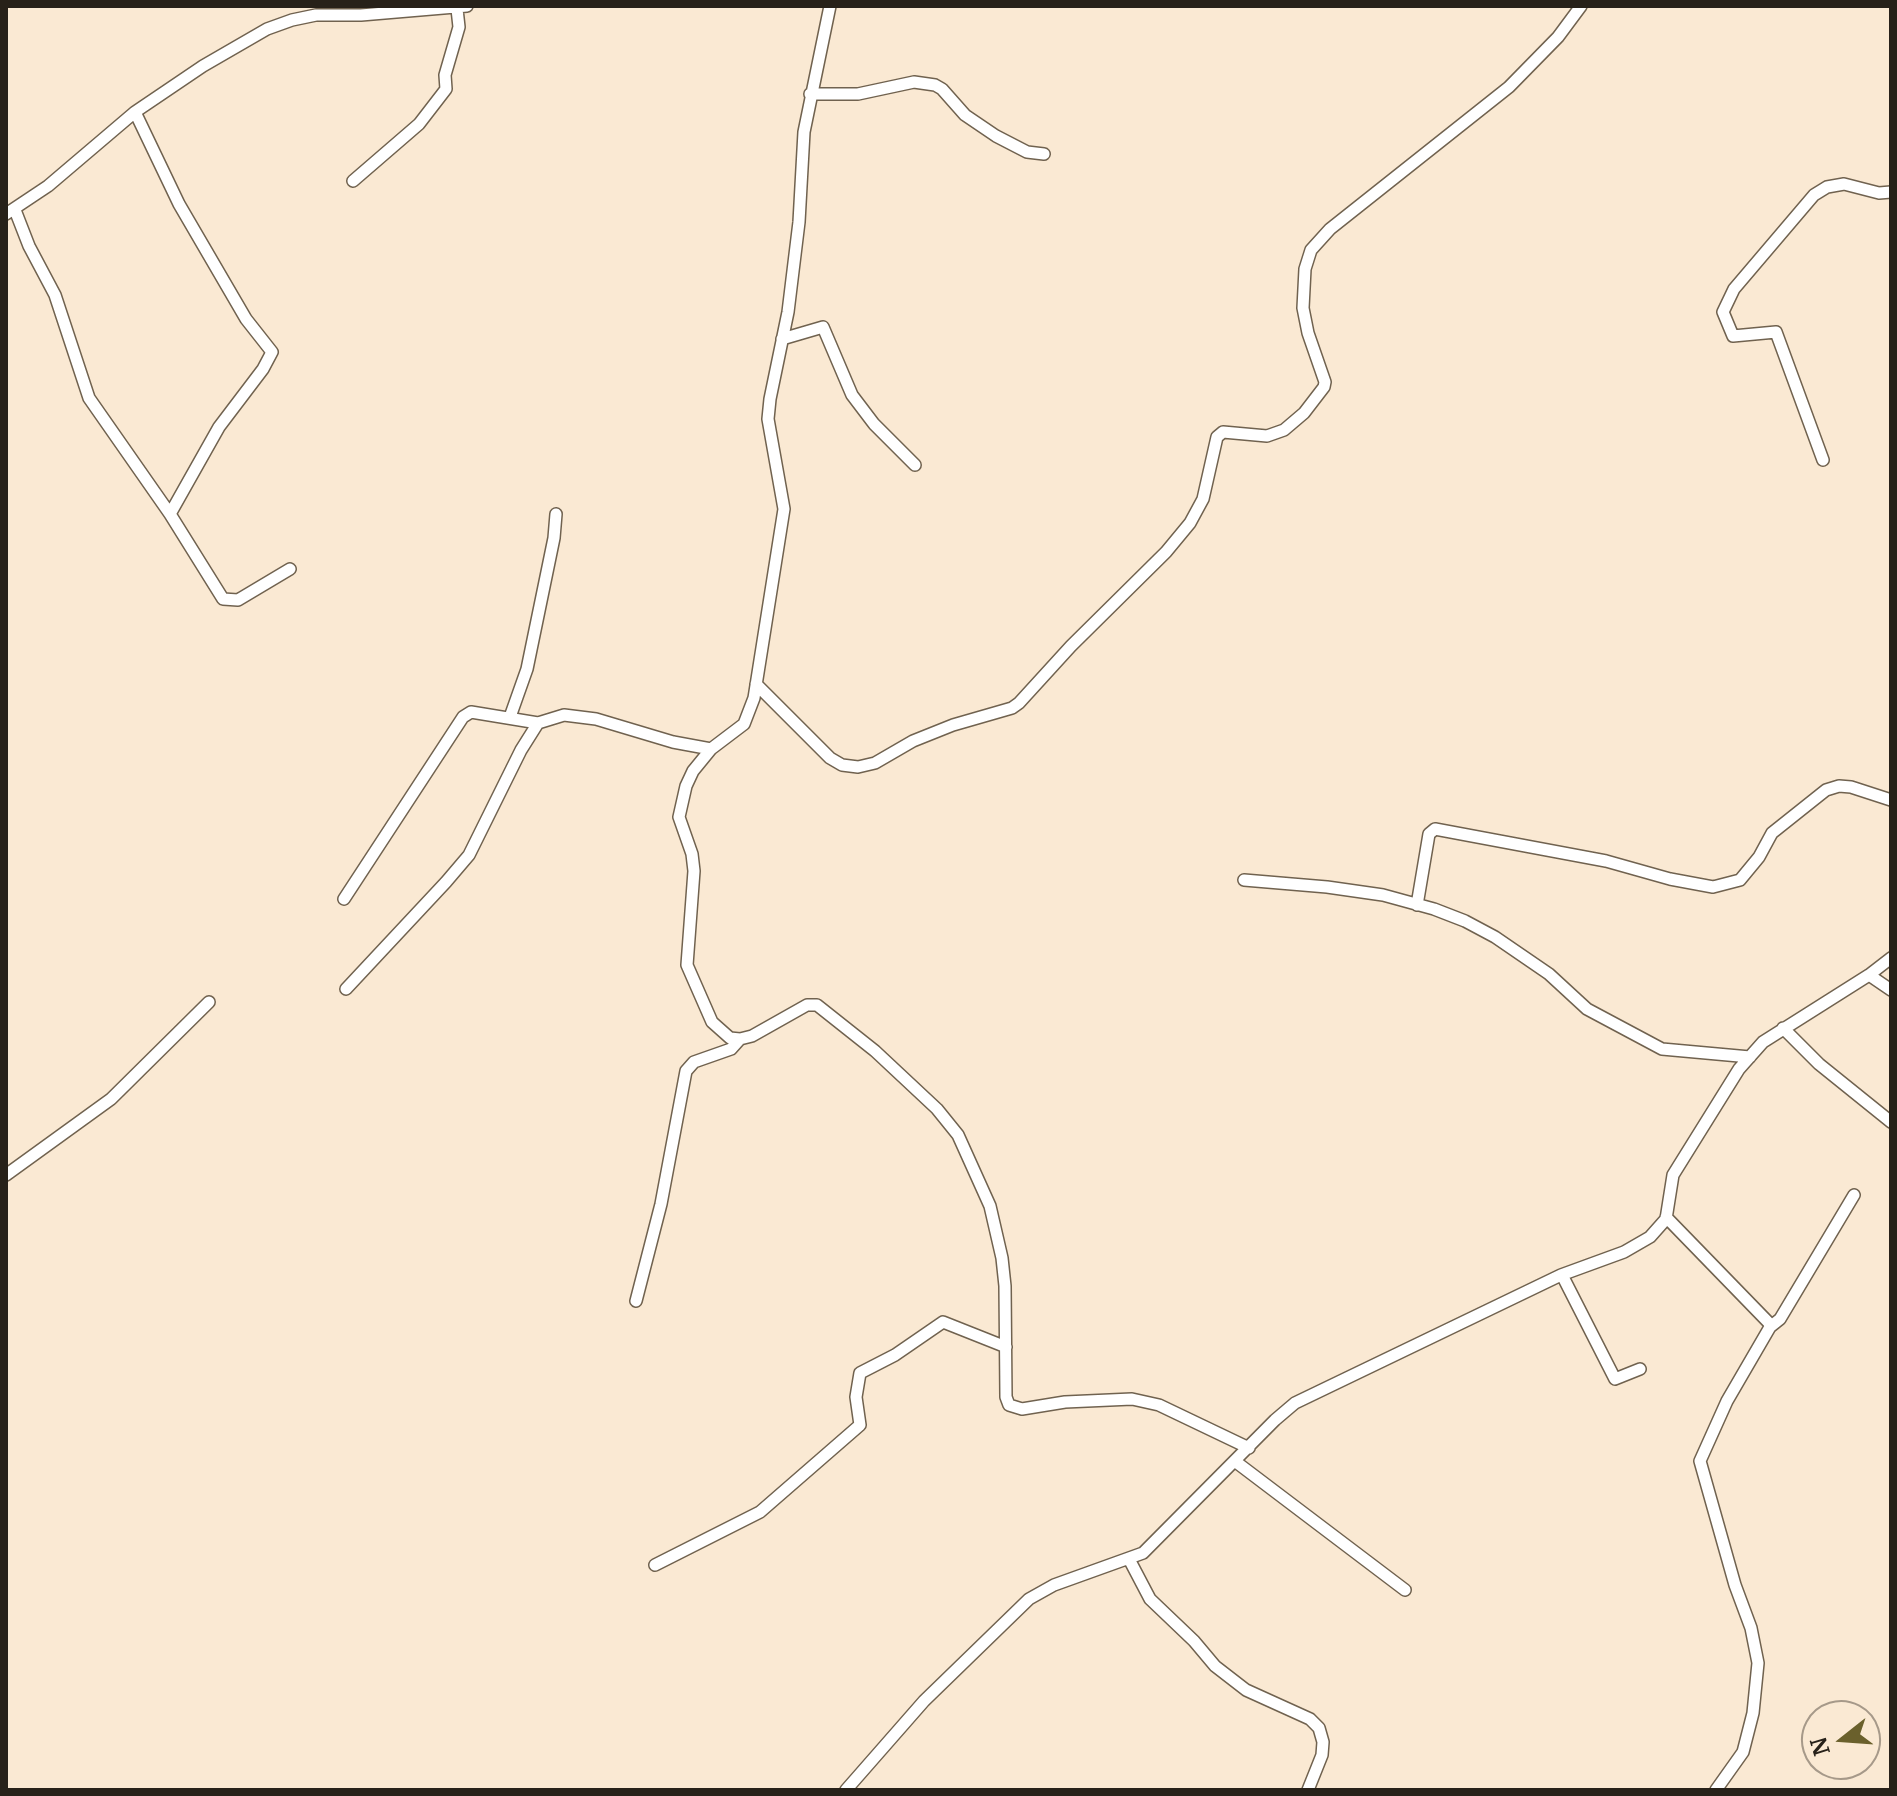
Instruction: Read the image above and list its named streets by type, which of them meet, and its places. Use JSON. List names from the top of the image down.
{
  "north": "left"
}
